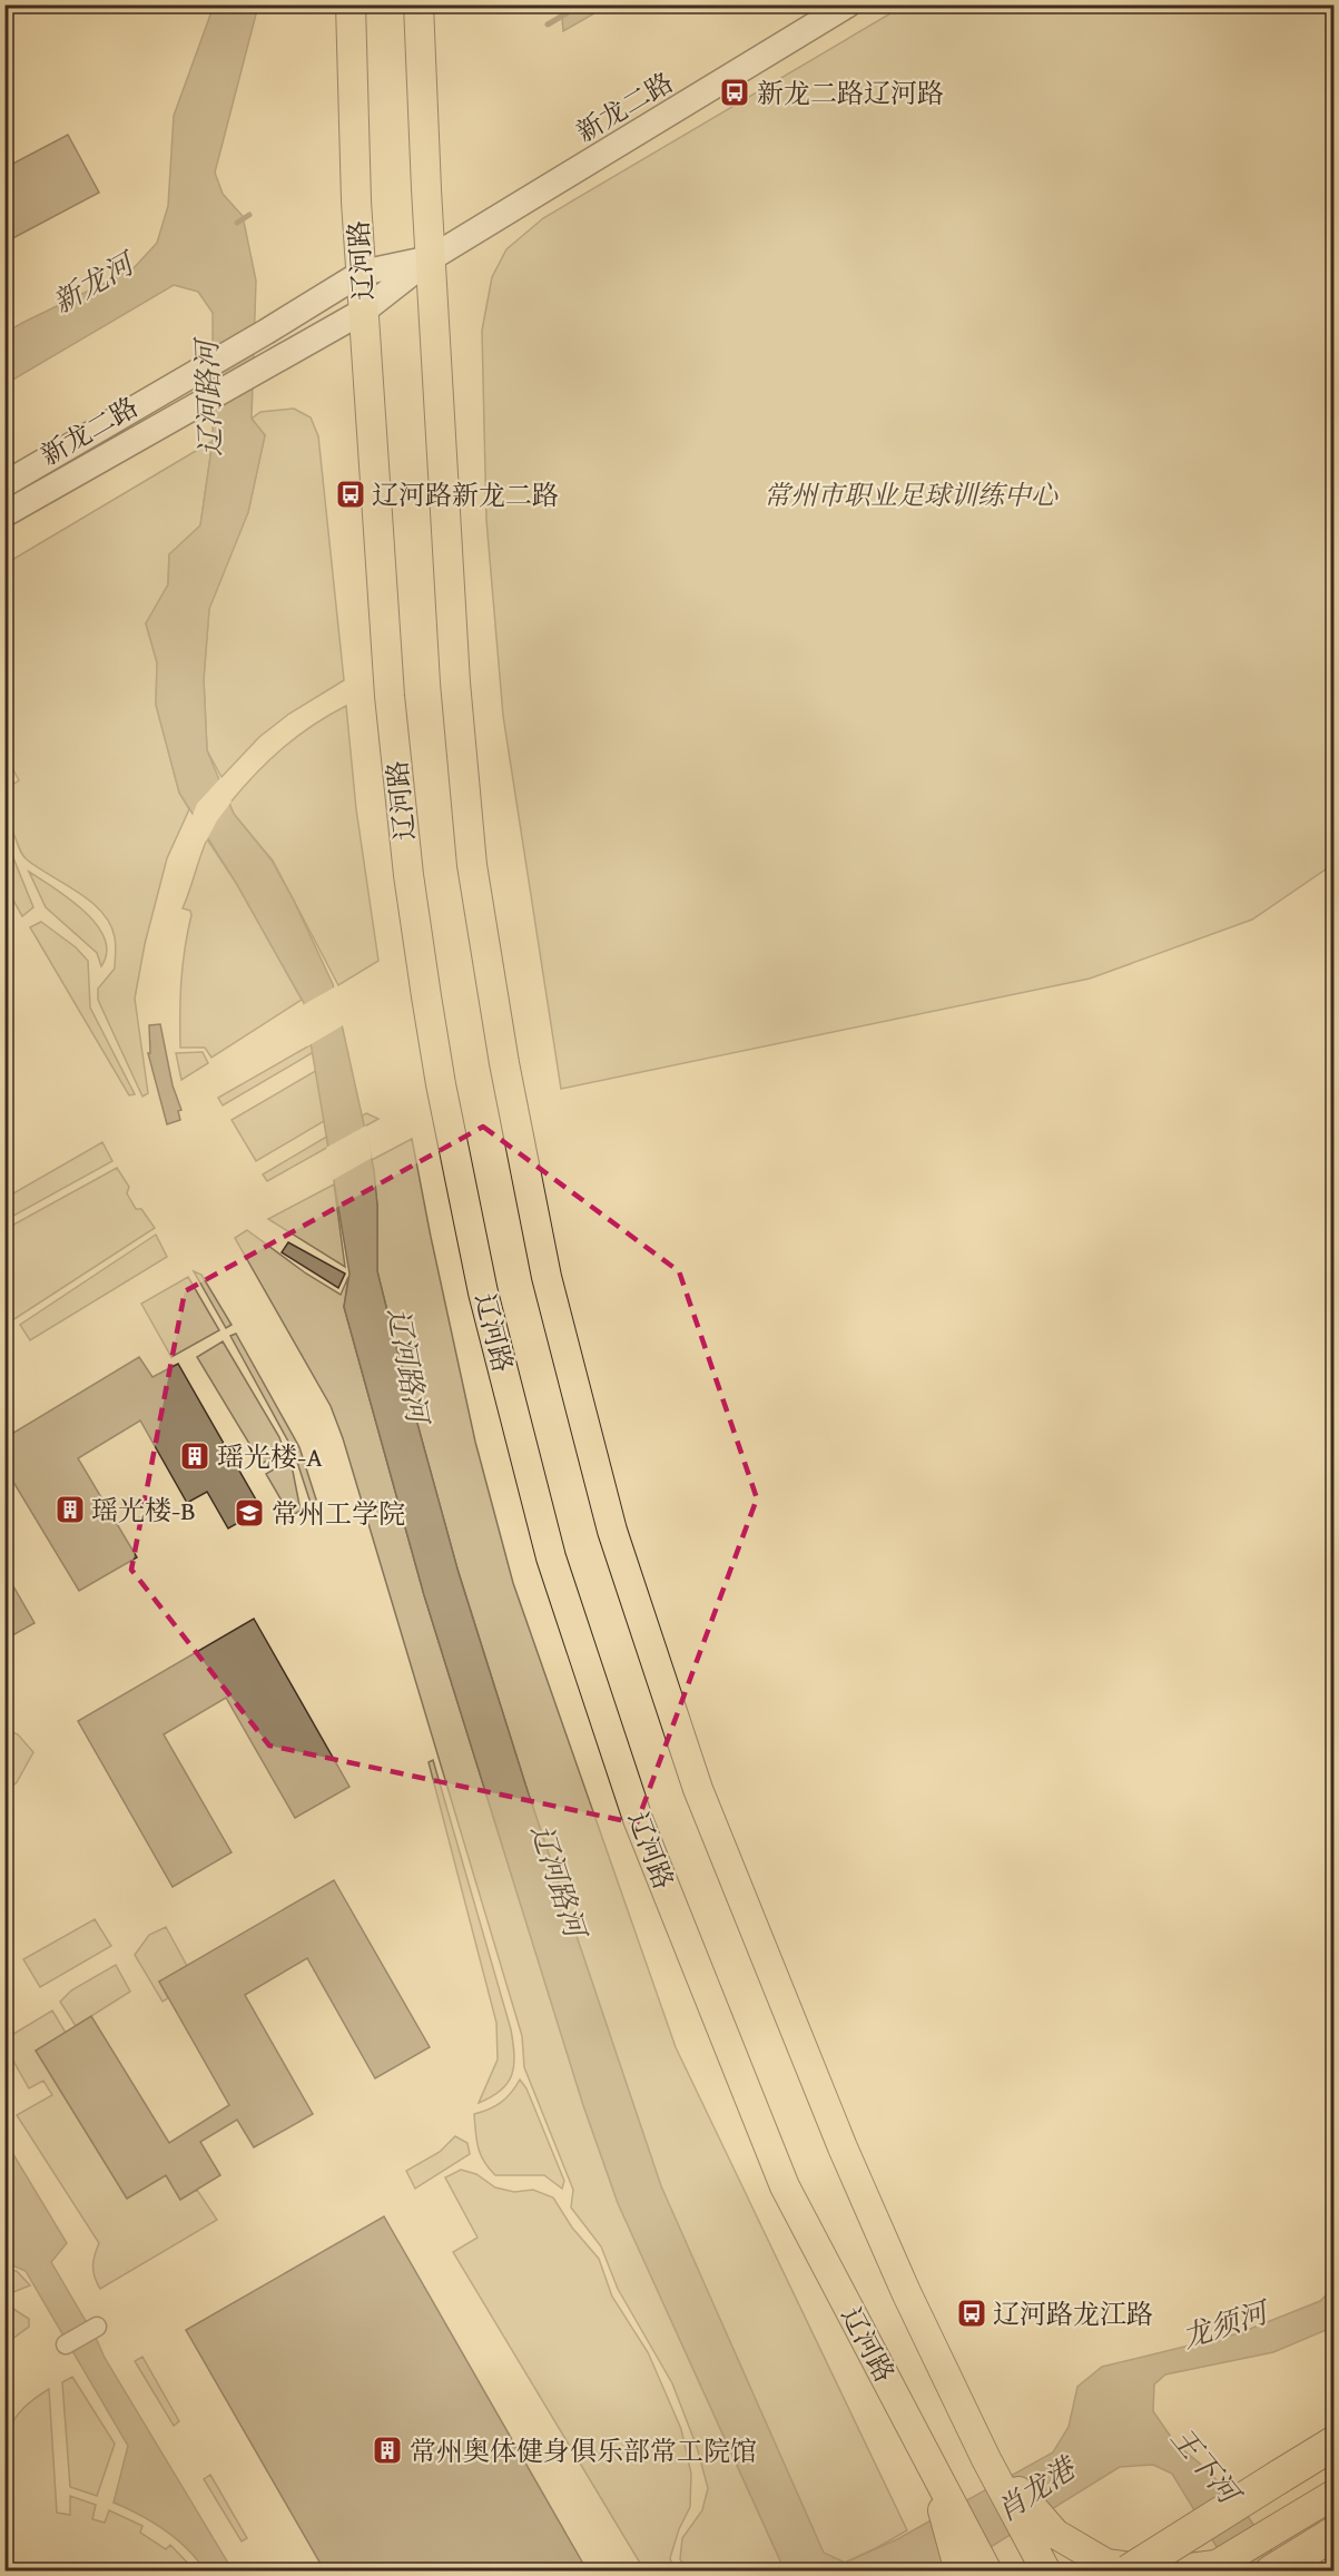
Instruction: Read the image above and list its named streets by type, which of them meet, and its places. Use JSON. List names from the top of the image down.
{
  "streets": {
    "main road": ["辽河路"],
    "street": ["新龙二路"]
  },
  "crossings": [
    ["新龙二路", "辽河路"]
  ],
  "water": [
    "新龙河",
    "辽河路河",
    "龙须河",
    "王下河",
    "肖龙港"
  ],
  "parks": ["常州市职业足球训练中心"],
  "places": {
    "bus stop": ["新龙二路辽河路", "辽河路新龙二路", "辽河路龙江路"],
    "building": ["瑶光楼-A", "瑶光楼-B", "常州奥体健身俱乐部常工院馆"],
    "school or university": ["常州工学院"]
  }
}
